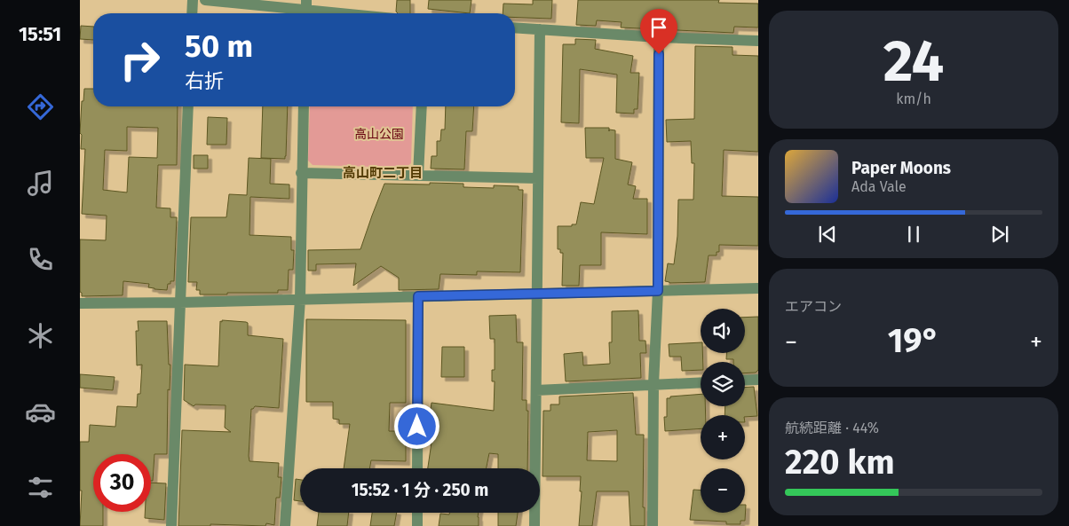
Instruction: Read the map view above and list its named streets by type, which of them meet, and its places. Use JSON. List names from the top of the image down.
{
  "districts": ["高山町二丁目"],
  "parks": ["高山公園"],
  "page": {
    "tabs": "15:51",
    "tile": [
      ["24", "km/h"],
      "エアコン",
      ["航続距離 · 44%", "220 km"]
    ],
    "turn": ["50 m", "右折"],
    "song": ["Paper Moons", "Ada Vale"],
    "map_buttons": ["+", "−"],
    "heat": ["−", "19°", "+"],
    "limit": "30",
    "trip": "15:52 · 1 分 · 250 m"
  }
}
